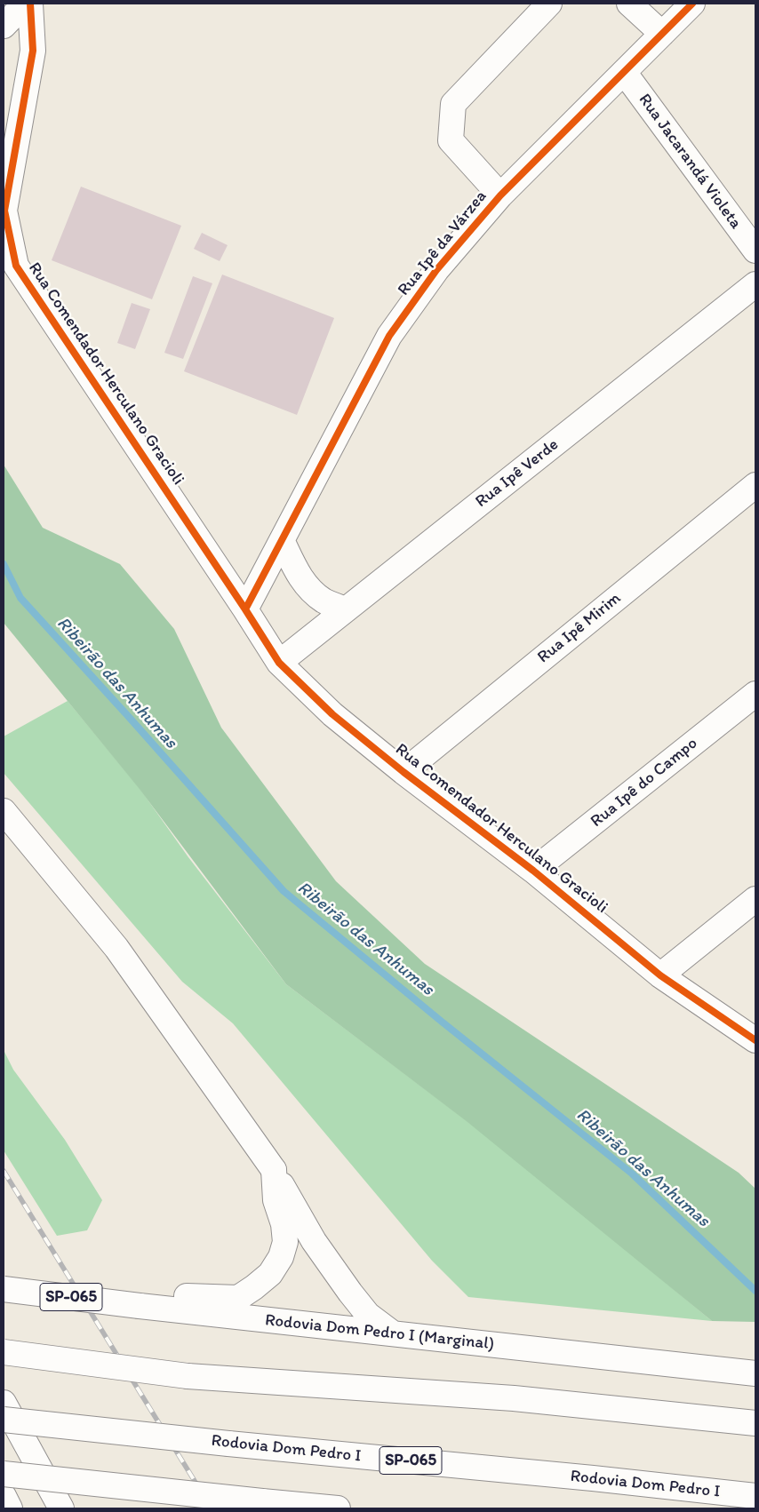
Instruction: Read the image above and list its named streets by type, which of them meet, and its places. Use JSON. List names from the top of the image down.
{
  "streets": {
    "main road": [
      "Rua Jacarandá Violeta",
      "Rua Ipê da Várzea",
      "Rua Comendador Herculano Gracioli",
      "Rua Ipê Verde",
      "Rua Ipê Mirim",
      "Rua Ipê do Campo",
      "SP-065",
      "Rodovia Dom Pedro I (Marginal)",
      "Rodovia Dom Pedro I"
    ]
  },
  "crossings": [
    ["Rua Jacarandá Violeta", "Rua Ipê da Várzea"],
    ["Rua Ipê da Várzea", "Rua Comendador Herculano Gracioli"],
    ["Rua Comendador Herculano Gracioli", "Rua Ipê Verde"],
    ["Rua Comendador Herculano Gracioli", "Rua Ipê Mirim"],
    ["Rua Comendador Herculano Gracioli", "Rua Ipê do Campo"]
  ],
  "water": ["Ribeirão das Anhumas"]
}
